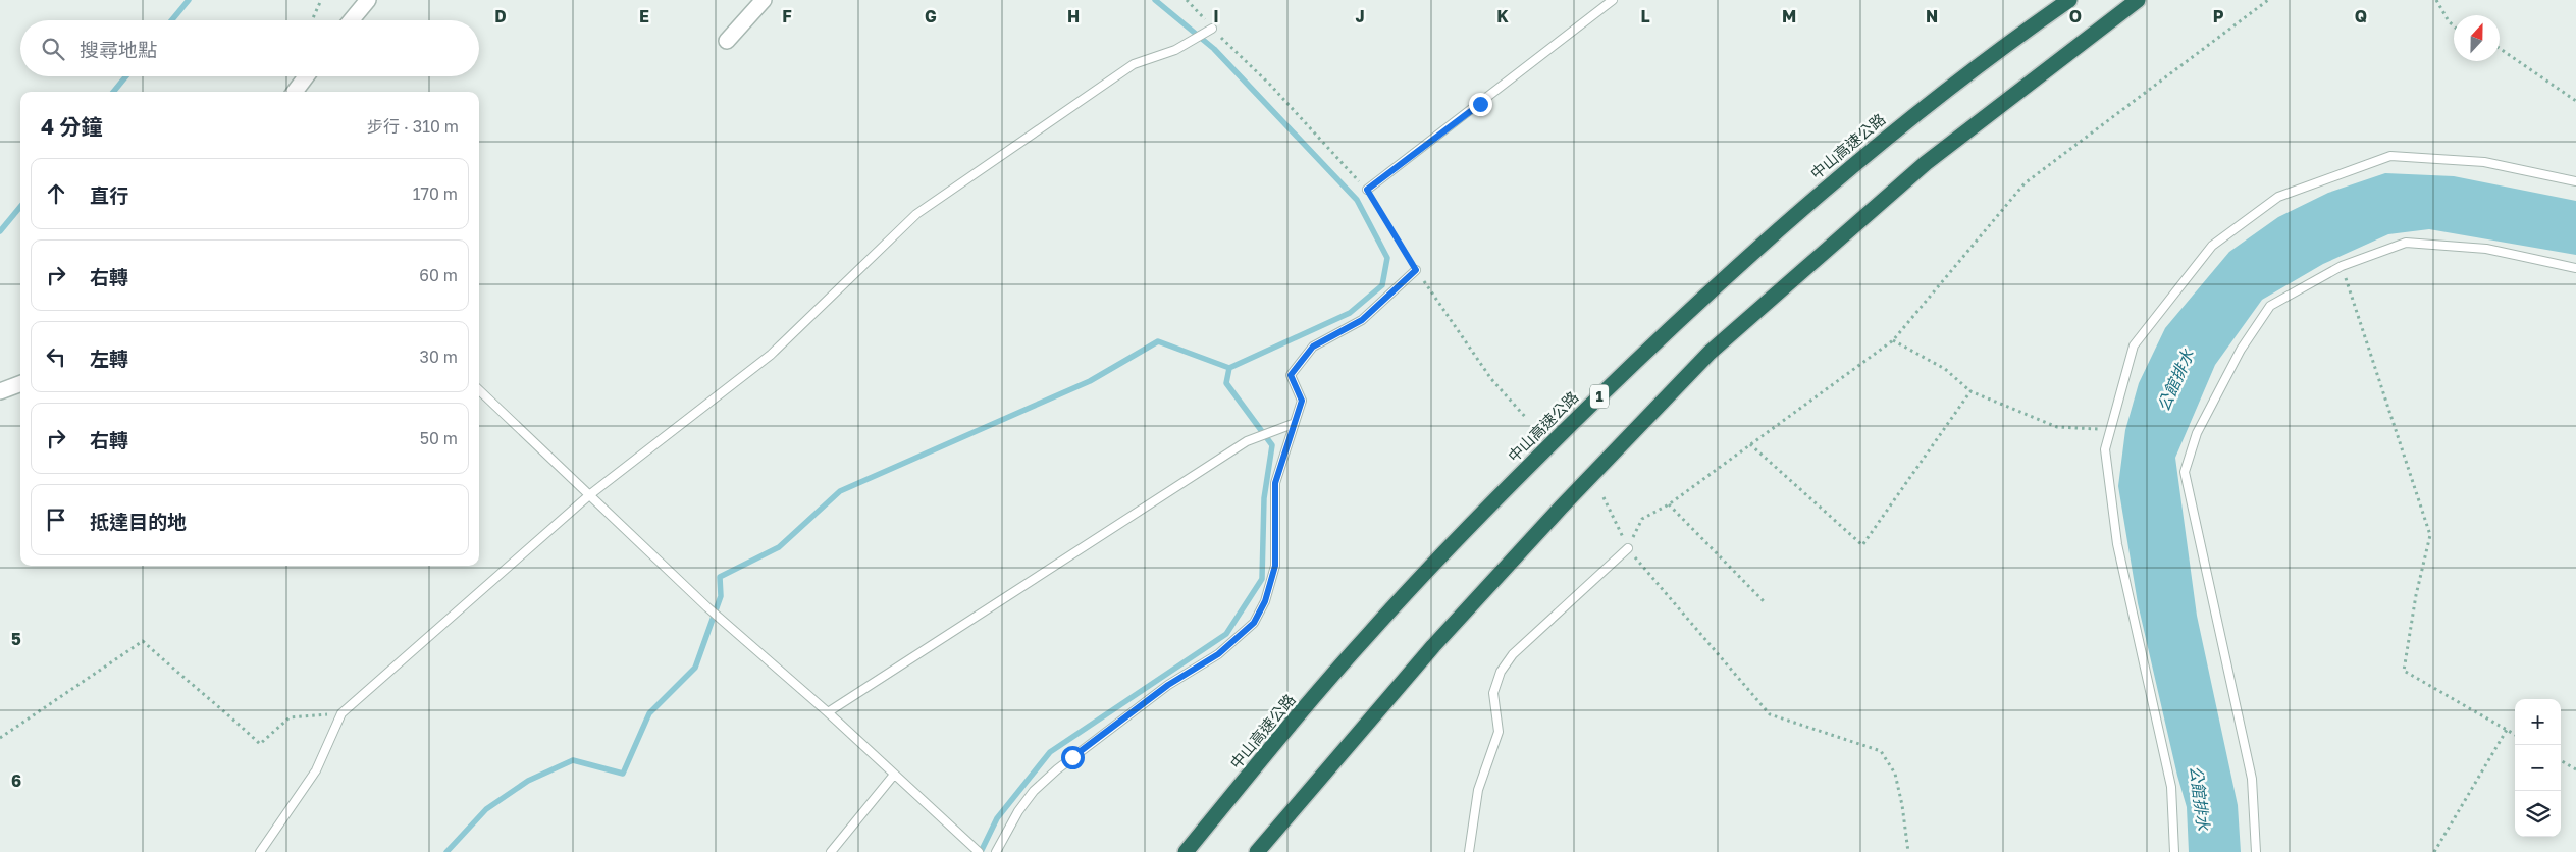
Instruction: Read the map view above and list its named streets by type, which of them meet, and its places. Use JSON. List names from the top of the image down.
{
  "streets": {
    "highway": ["中山高速公路", "1"]
  },
  "water": ["公館排水"],
  "north": "top",
  "page": {
    "search": "搜尋地點",
    "heading": ["4 分鐘", "步行 · 310 m"],
    "list": [
      ["直行", "170 m"],
      ["右轉", "60 m"],
      ["左轉", "30 m"],
      ["右轉", "50 m"],
      "抵達目的地"
    ],
    "map_buttons": ["+", "−"]
  },
  "grid": {
    "columns": [
      "D",
      "E",
      "F",
      "G",
      "H",
      "I",
      "J",
      "K",
      "L",
      "M",
      "N",
      "O",
      "P",
      "Q"
    ],
    "rows": ["5", "6"]
  }
}
